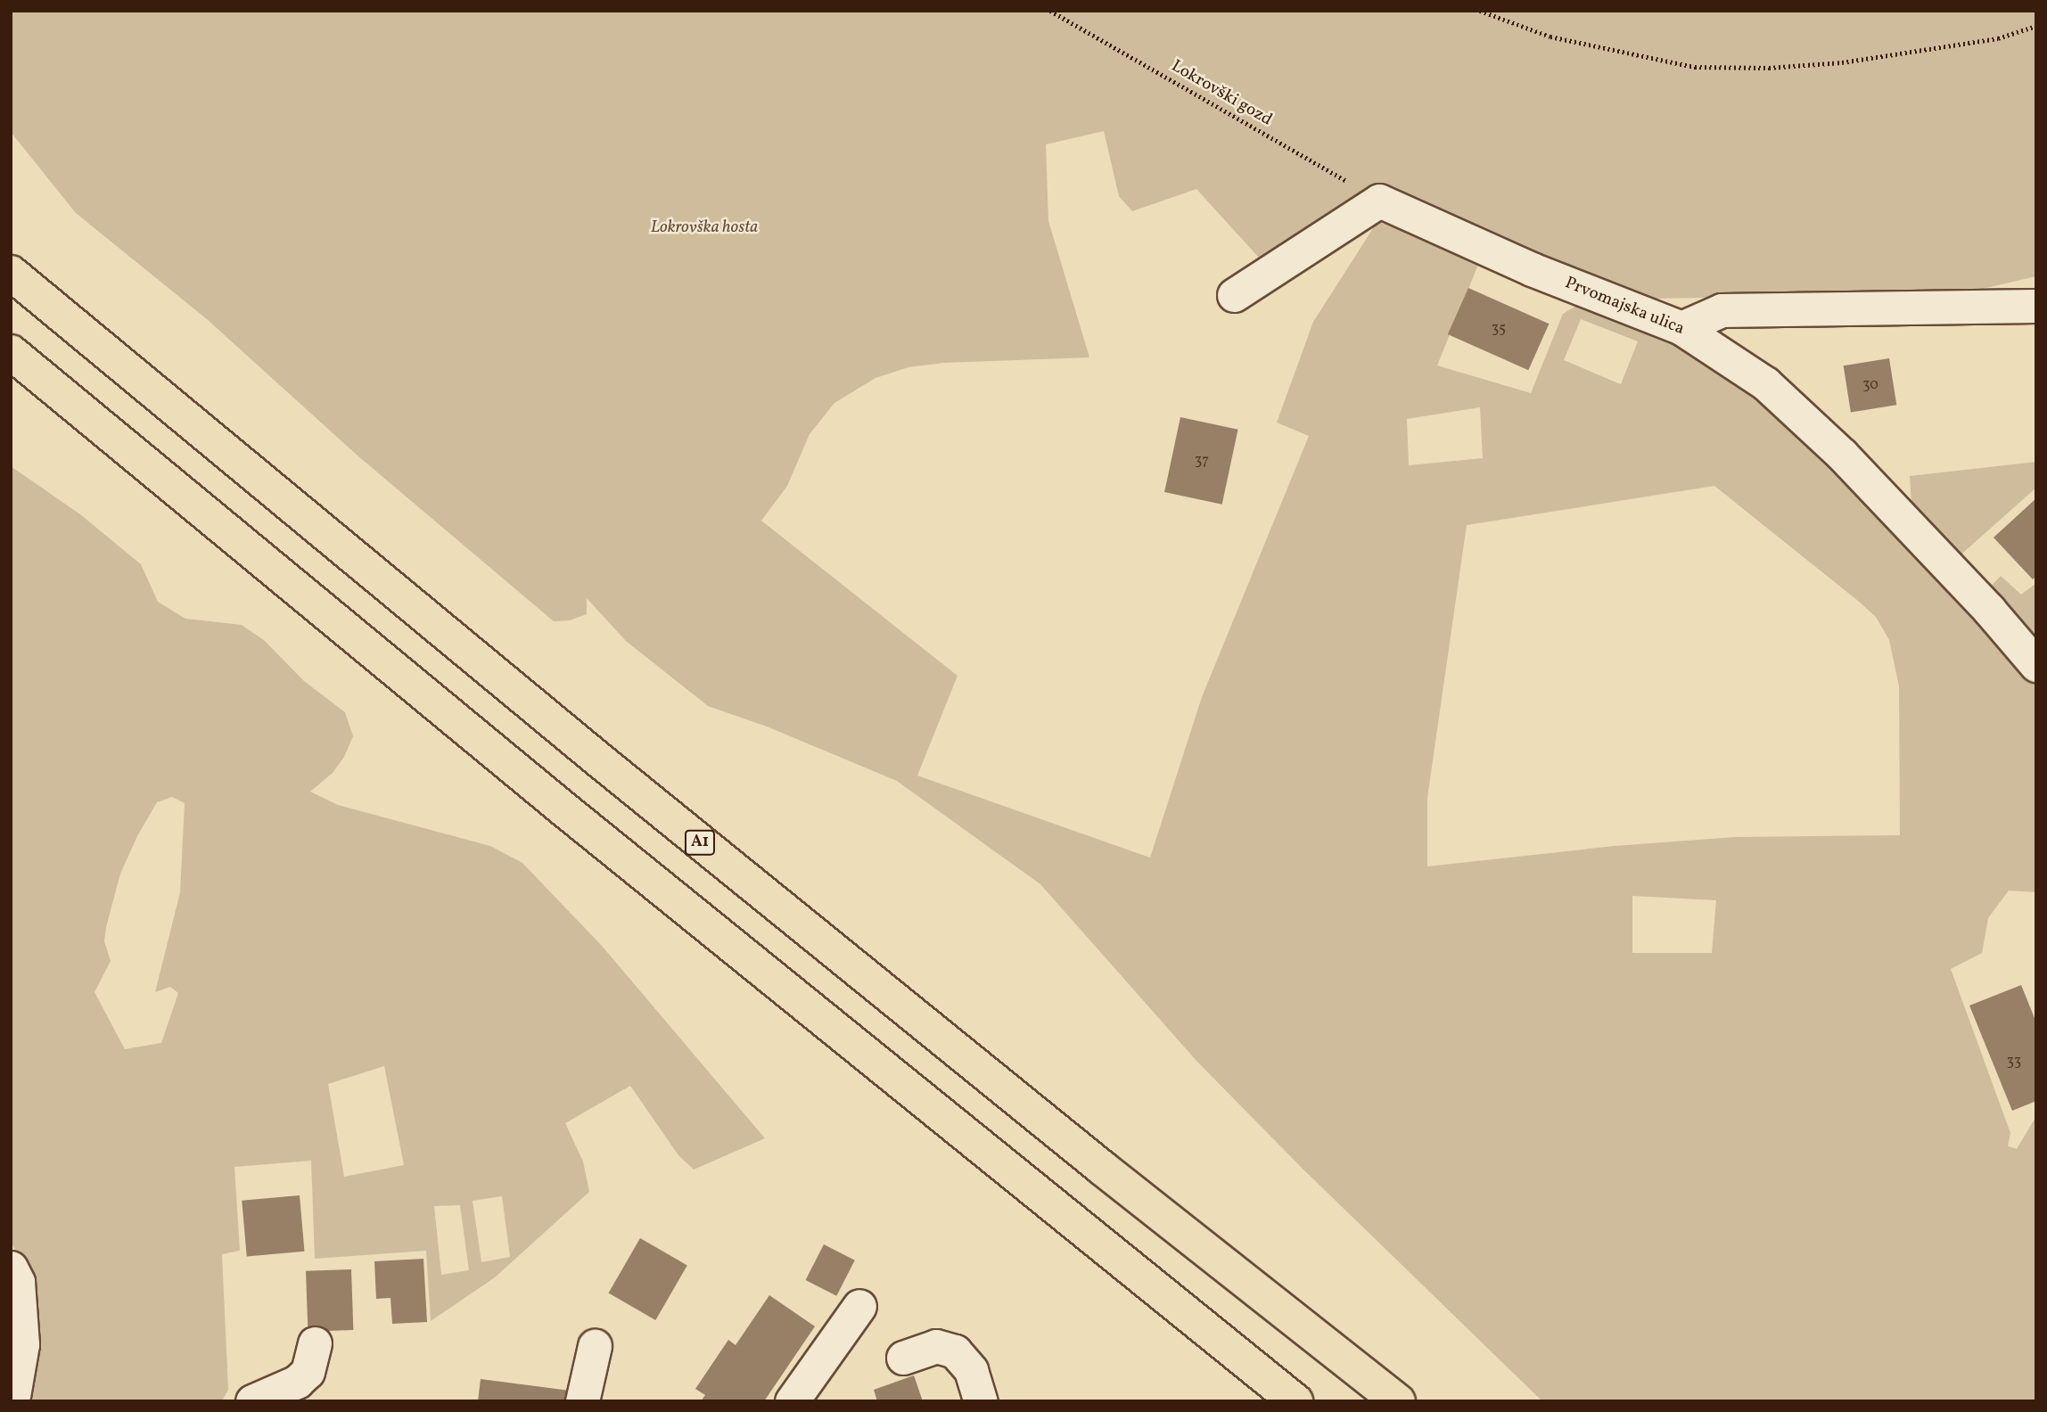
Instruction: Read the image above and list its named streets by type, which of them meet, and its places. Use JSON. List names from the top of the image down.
{
  "streets": {
    "highway": ["A1"],
    "street": ["Prvomajska ulica"],
    "path": ["Lokrovški gozd"]
  },
  "crossings": [
    ["Lokrovški gozd", "Prvomajska ulica"]
  ],
  "parks": ["Lokrovška hosta"],
  "house_numbers": [
    "35",
    "30",
    "37",
    "33"
  ]
}
